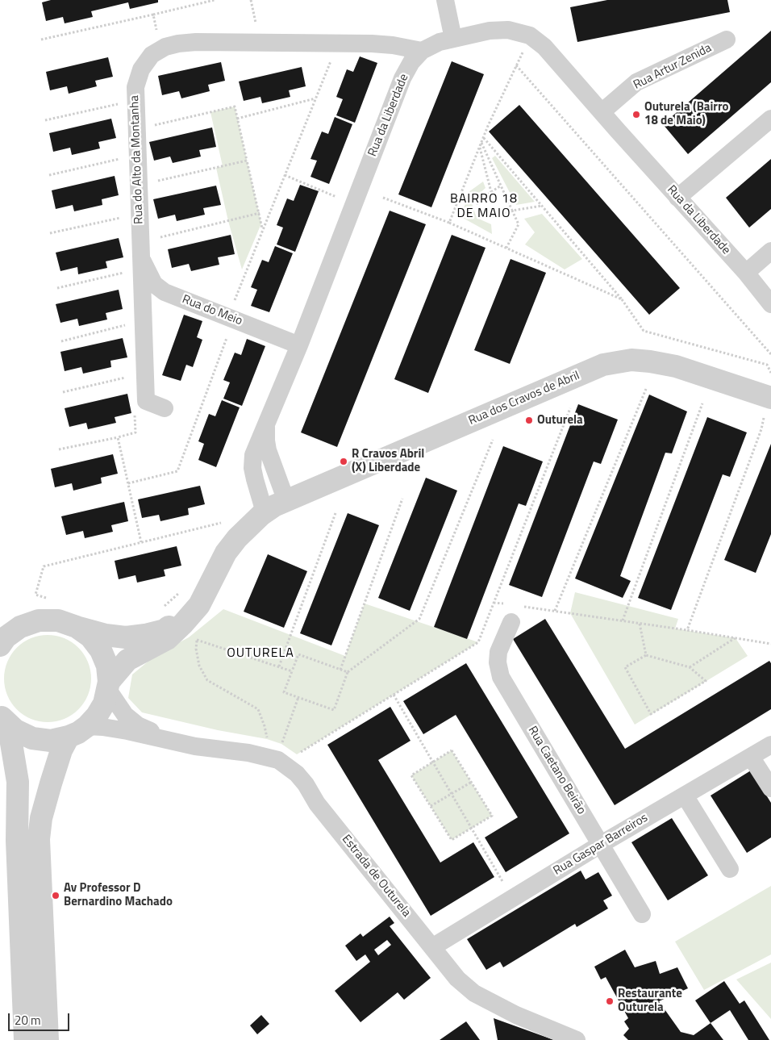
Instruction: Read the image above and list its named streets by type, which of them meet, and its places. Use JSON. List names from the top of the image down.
{
  "streets": {
    "street": [
      "Rua Artur Zenida",
      "Rua da Liberdade",
      "Rua do Alto da Montanha",
      "Rua do Meio",
      "Rua dos Cravos de Abril",
      "Rua Caetano Beirão",
      "Rua Gaspar Barreiros",
      "Estrada de Outurela"
    ]
  },
  "crossings": [
    ["Rua Artur Zenida", "Rua da Liberdade"],
    ["Rua da Liberdade", "Rua do Alto da Montanha"],
    ["Rua da Liberdade", "Rua do Meio"],
    ["Rua da Liberdade", "Rua dos Cravos de Abril"],
    ["Rua do Alto da Montanha", "Rua do Meio"],
    ["Rua Caetano Beirão", "Rua Gaspar Barreiros"],
    ["Rua Gaspar Barreiros", "Estrada de Outurela"]
  ],
  "districts": ["BAIRRO 18 DE MAIO", "OUTURELA"],
  "places": [
    "Outurela (Bairro 18 de Maio)",
    "Outurela",
    "R Cravos Abril (X) Liberdade",
    "Av Professor D Bernardino Machado",
    "Restaurante Outurela"
  ],
  "scale_bar": "20 m"
}
